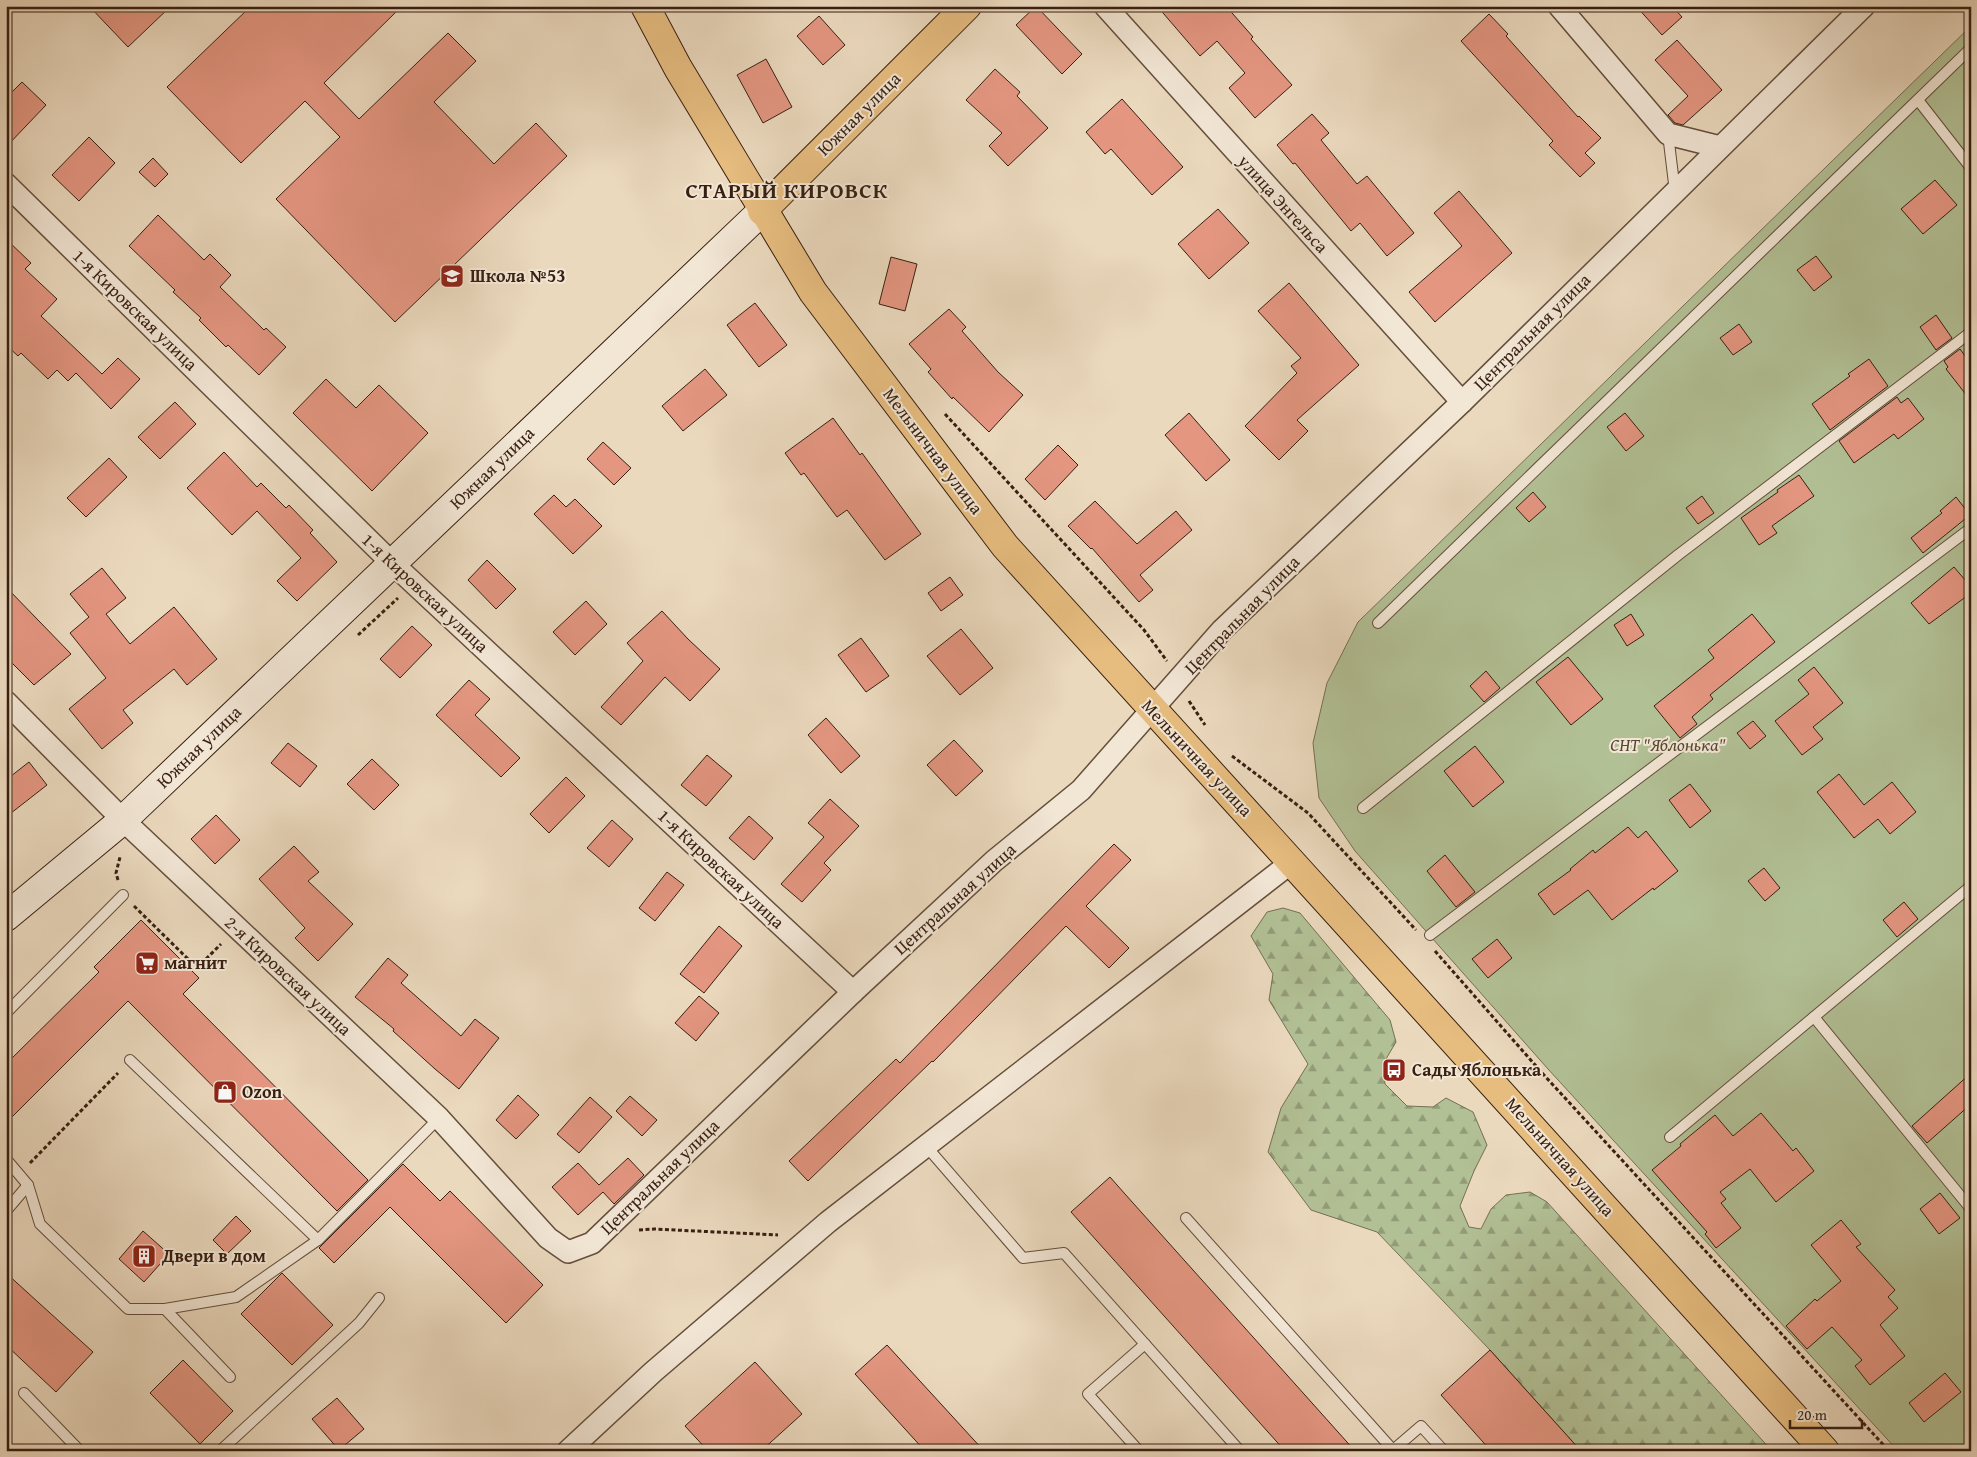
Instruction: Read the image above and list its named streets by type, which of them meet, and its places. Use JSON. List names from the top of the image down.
{
  "streets": {
    "main road": ["Южная улица", "Мельничная улица"],
    "street": [
      "улица Энгельса",
      "1-я Кировская улица",
      "Центральная улица",
      "2-я Кировская улица"
    ]
  },
  "crossings": [
    ["Южная улица", "1-я Кировская улица"],
    ["Южная улица", "Мельничная улица"],
    ["Южная улица", "2-я Кировская улица"],
    ["улица Энгельса", "Центральная улица"],
    ["1-я Кировская улица", "Центральная улица"],
    ["Центральная улица", "Мельничная улица"],
    ["Центральная улица", "2-я Кировская улица"]
  ],
  "districts": ["СТАРЫЙ КИРОВСК"],
  "parks": ["СНТ \"Яблонька\""],
  "places": {
    "school or university": ["Школа №53"],
    "supermarket": ["магнит"],
    "bus stop": ["Сады Яблонька"],
    "shop": ["Ozon"],
    "building": ["Двери в дом"]
  },
  "scale_bar": "20 m"
}
